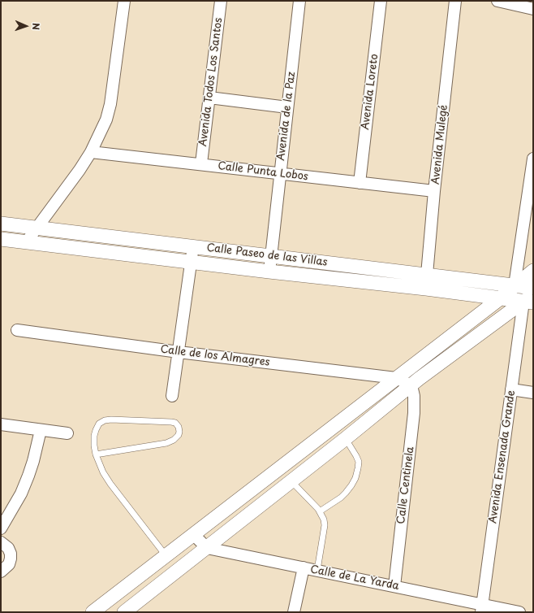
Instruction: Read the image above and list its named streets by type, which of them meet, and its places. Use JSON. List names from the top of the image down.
{
  "streets": {
    "street": [
      "Avenida Todos Los Santos",
      "Avenida Loreto",
      "Avenida de la Paz",
      "Avenida Mulegé",
      "Calle Punta Lobos",
      "Calle Paseo de las Villas",
      "Calle de los Almagres",
      "Avenida Ensenada Grande",
      "Calle Centinela",
      "Calle de La Yarda"
    ]
  },
  "crossings": [
    ["Avenida Todos Los Santos", "Calle Punta Lobos"],
    ["Avenida Loreto", "Calle Punta Lobos"],
    ["Avenida de la Paz", "Calle Punta Lobos"],
    ["Avenida de la Paz", "Calle Paseo de las Villas"],
    ["Avenida Mulegé", "Calle Punta Lobos"],
    ["Avenida Mulegé", "Calle Paseo de las Villas"],
    ["Calle Paseo de las Villas", "Avenida Ensenada Grande"],
    ["Calle de los Almagres", "Calle Centinela"],
    ["Avenida Ensenada Grande", "Calle de La Yarda"],
    ["Calle Centinela", "Calle de La Yarda"]
  ],
  "north": "right"
}
